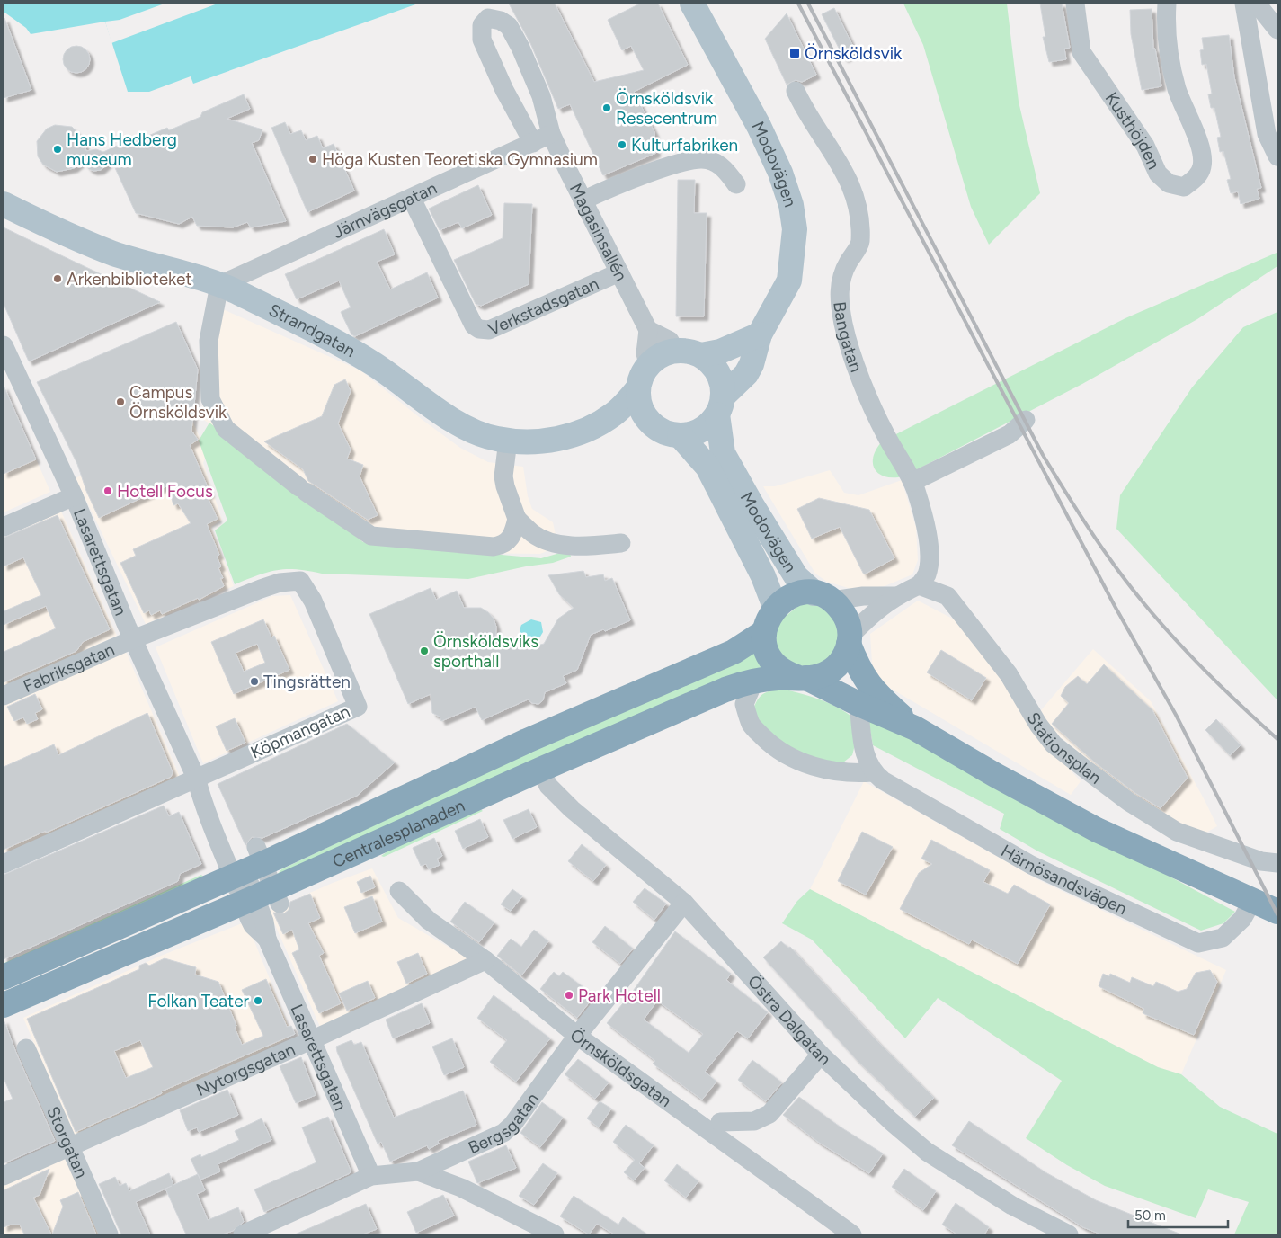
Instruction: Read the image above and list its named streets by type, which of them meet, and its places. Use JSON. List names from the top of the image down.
{
  "streets": {
    "highway": ["Centralesplanaden"],
    "main road": ["Modovägen", "Strandgatan"],
    "street": [
      "Kusthöjden",
      "Järnvägsgatan",
      "Magasinsallén",
      "Verkstadsgatan",
      "Bangatan",
      "Lasarettsgatan",
      "Fabriksgatan",
      "Köpmangatan",
      "Stationsplan",
      "Härnösandsvägen",
      "Östra Dalgatan",
      "Örnsköldsgatan",
      "Nytorgsgatan",
      "Bergsgatan",
      "Storgatan"
    ]
  },
  "crossings": [
    ["Modovägen", "Strandgatan"],
    ["Modovägen", "Centralesplanaden"],
    ["Järnvägsgatan", "Magasinsallén"],
    ["Järnvägsgatan", "Verkstadsgatan"],
    ["Järnvägsgatan", "Strandgatan"],
    ["Magasinsallén", "Verkstadsgatan"],
    ["Bangatan", "Stationsplan"],
    ["Lasarettsgatan", "Fabriksgatan"],
    ["Lasarettsgatan", "Köpmangatan"],
    ["Lasarettsgatan", "Centralesplanaden"],
    ["Lasarettsgatan", "Nytorgsgatan"],
    ["Lasarettsgatan", "Bergsgatan"],
    ["Fabriksgatan", "Köpmangatan"],
    ["Centralesplanaden", "Östra Dalgatan"],
    ["Östra Dalgatan", "Bergsgatan"],
    ["Örnsköldsgatan", "Nytorgsgatan"],
    ["Örnsköldsgatan", "Bergsgatan"],
    ["Nytorgsgatan", "Storgatan"]
  ],
  "places": {
    "transit": ["Örnsköldsvik"],
    "other": [
      "Örnsköldsvik Resecentrum",
      "Kulturfabriken",
      "Hans Hedberg museum",
      "Höga Kusten Teoretiska Gymnasium",
      "Arkenbiblioteket",
      "Campus Örnsköldsvik",
      "Hotell Focus",
      "Örnsköldsviks sporthall",
      "Tingsrätten",
      "Park Hotell",
      "Folkan Teater"
    ]
  },
  "scale_bar": "50 m"
}
